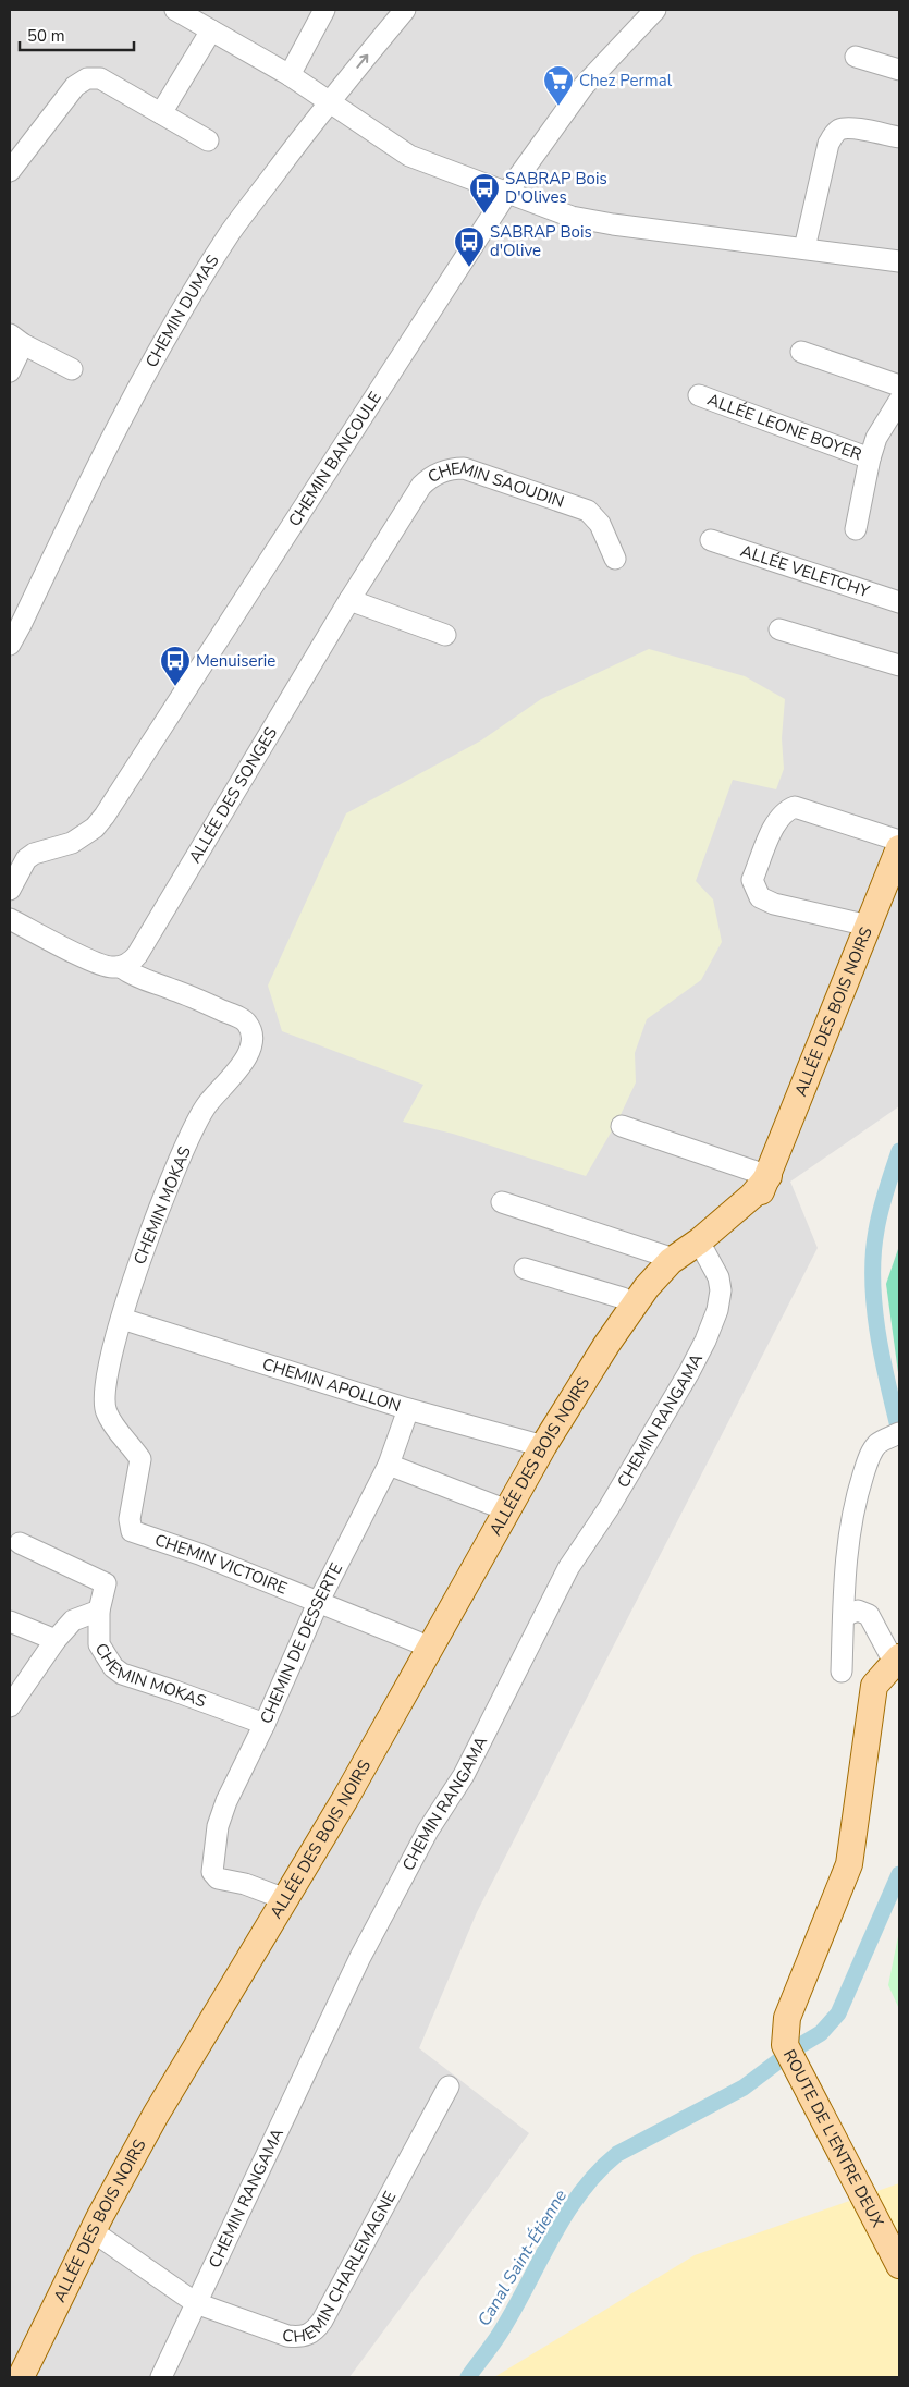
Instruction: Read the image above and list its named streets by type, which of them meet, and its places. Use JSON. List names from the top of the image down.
{
  "streets": {
    "main road": ["ALLÉE DES BOIS NOIRS", "ROUTE DE L'ENTRE DEUX"],
    "street": [
      "CHEMIN DUMAS",
      "ALLÉE LEONE BOYER",
      "CHEMIN BANCOULE",
      "CHEMIN SAOUDIN",
      "ALLÉE VELETCHY",
      "ALLÉE DES SONGES",
      "CHEMIN MOKAS",
      "CHEMIN APOLLON",
      "CHEMIN RANGAMA",
      "CHEMIN VICTOIRE",
      "CHEMIN DE DESSERTE",
      "CHEMIN CHARLEMAGNE"
    ]
  },
  "crossings": [
    ["CHEMIN SAOUDIN", "ALLÉE DES SONGES"],
    ["ALLÉE DES SONGES", "CHEMIN MOKAS"],
    ["ALLÉE DES BOIS NOIRS", "CHEMIN APOLLON"],
    ["ALLÉE DES BOIS NOIRS", "CHEMIN RANGAMA"],
    ["ALLÉE DES BOIS NOIRS", "CHEMIN VICTOIRE"],
    ["ALLÉE DES BOIS NOIRS", "CHEMIN DE DESSERTE"],
    ["ALLÉE DES BOIS NOIRS", "CHEMIN CHARLEMAGNE"],
    ["CHEMIN MOKAS", "CHEMIN APOLLON"],
    ["CHEMIN MOKAS", "CHEMIN VICTOIRE"],
    ["CHEMIN MOKAS", "CHEMIN DE DESSERTE"],
    ["CHEMIN APOLLON", "CHEMIN DE DESSERTE"],
    ["CHEMIN RANGAMA", "CHEMIN CHARLEMAGNE"],
    ["CHEMIN VICTOIRE", "CHEMIN DE DESSERTE"]
  ],
  "water": ["Canal Saint-Étienne"],
  "places": {
    "supermarket": ["Chez Permal"],
    "bus stop": ["SABRAP Bois D'Olives", "SABRAP Bois d'Olive", "Menuiserie"]
  },
  "scale_bar": "50 m"
}
